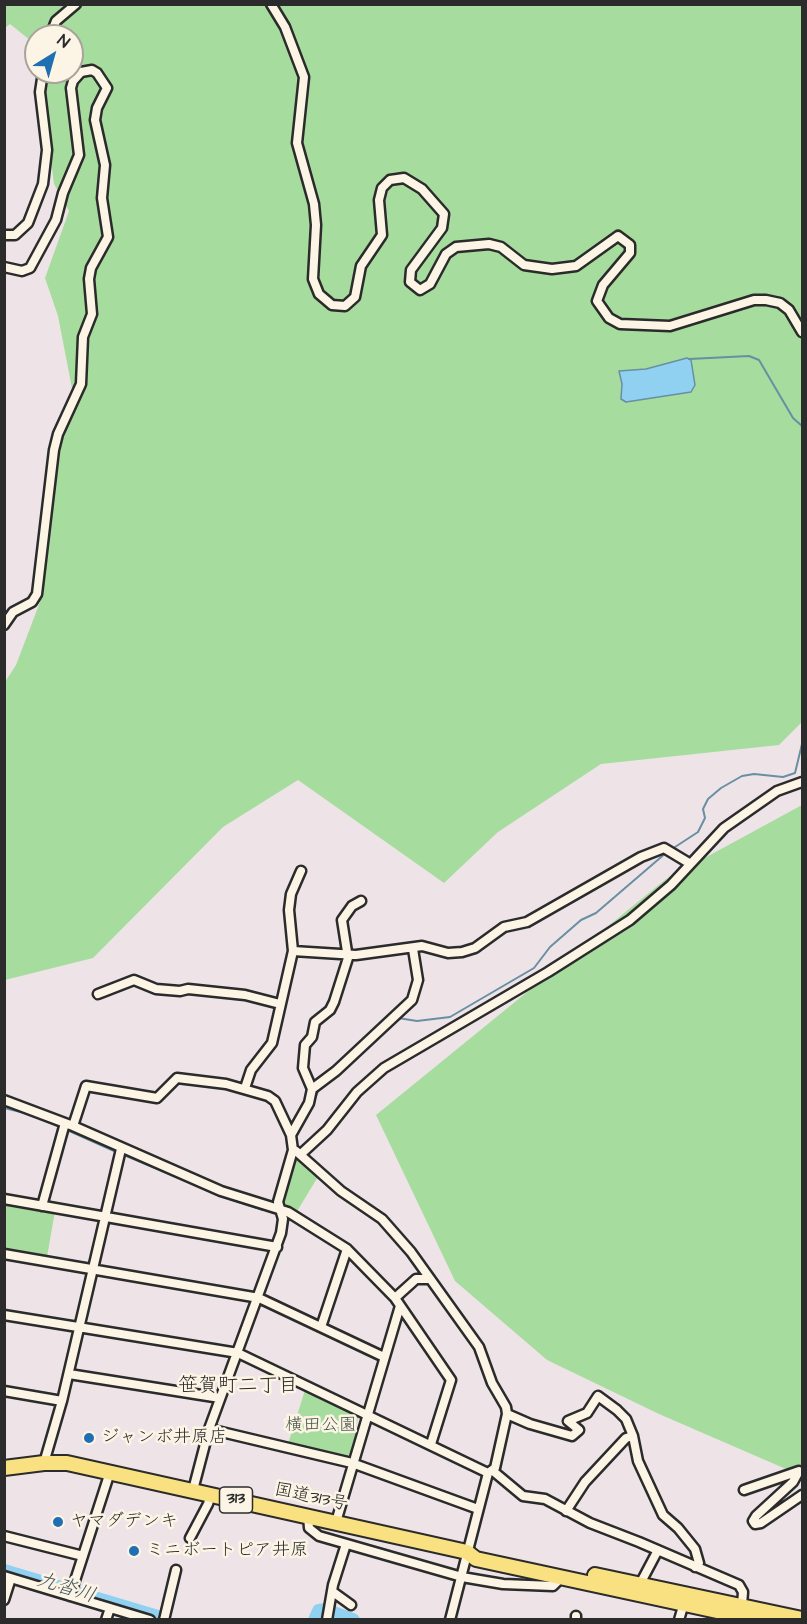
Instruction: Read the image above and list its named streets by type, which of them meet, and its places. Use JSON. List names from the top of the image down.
{
  "streets": {
    "highway": ["国道313号", "313"]
  },
  "districts": ["笹賀町二丁目"],
  "water": ["九沓川"],
  "parks": ["横田公園"],
  "places": ["ジャンボ井原店", "ヤマダデンキ", "ミニボートピア井原"],
  "north": "top right"
}
